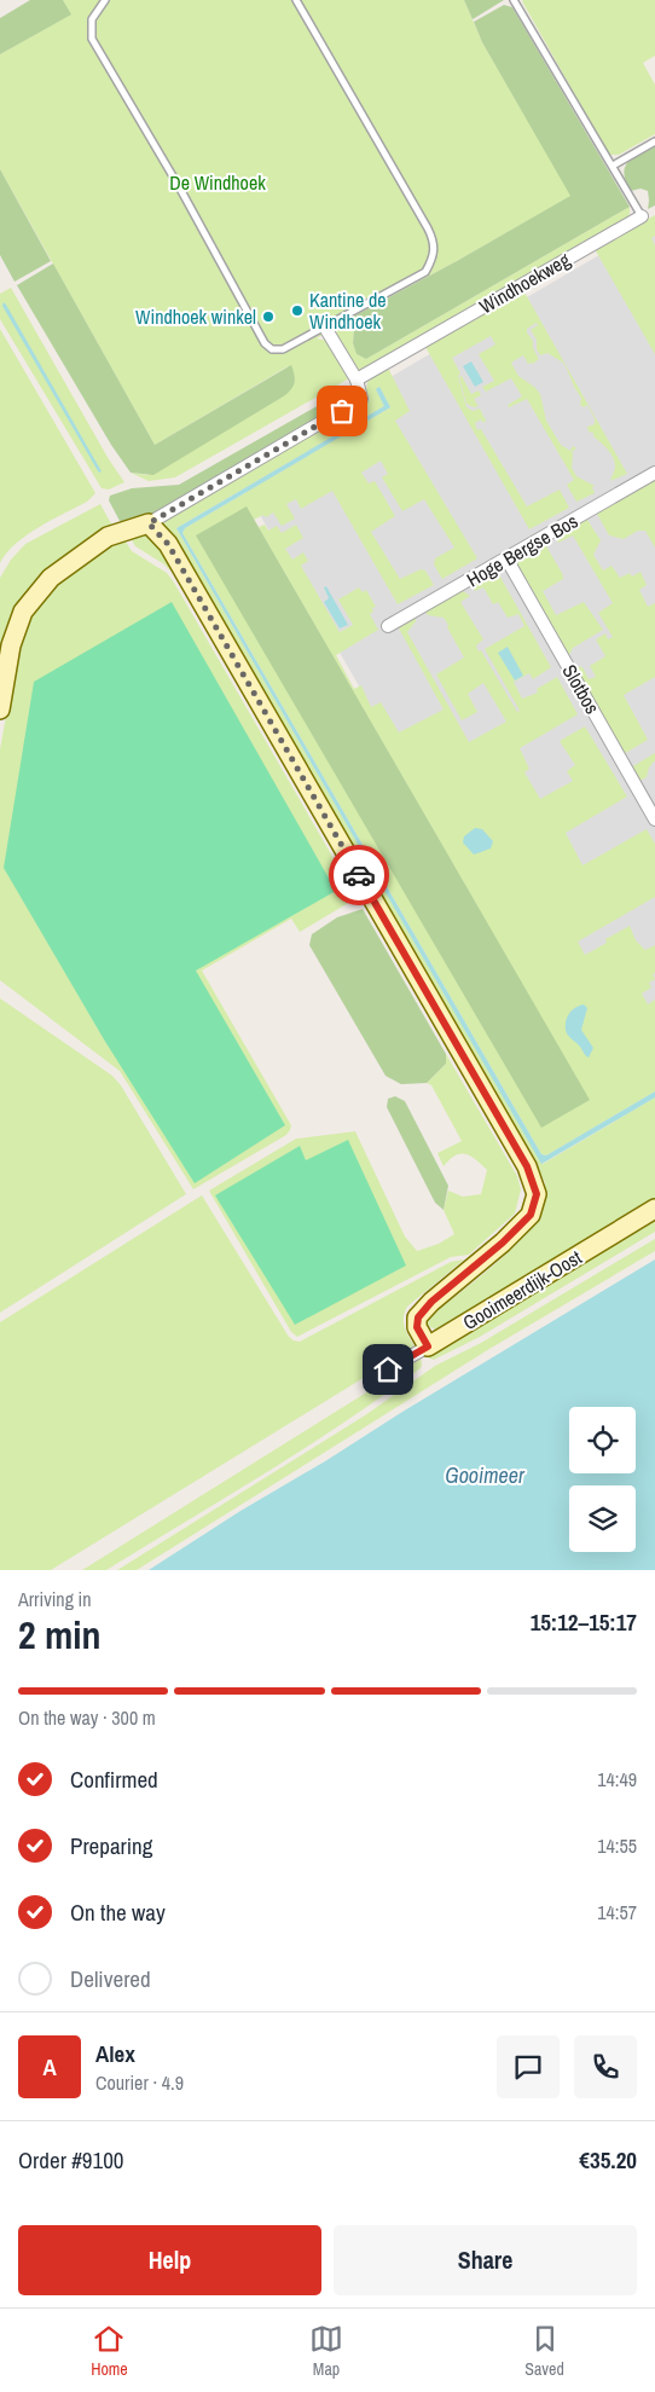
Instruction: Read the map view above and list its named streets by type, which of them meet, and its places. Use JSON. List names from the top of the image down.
{
  "streets": {
    "street": [
      "Windhoekweg",
      "Hoge Bergse Bos",
      "Slotbos",
      "Gooimeerdijk-Oost"
    ]
  },
  "crossings": [
    ["Hoge Bergse Bos", "Slotbos"]
  ],
  "water": ["Gooimeer"],
  "parks": ["De Windhoek"],
  "places": ["Kantine de Windhoek", "Windhoek winkel"],
  "page": {
    "heading": ["2 min", "Arriving in", "15:12–15:17"],
    "panel": [
      "Alex",
      "Courier · 4.9",
      "Order #9100",
      "€35.20"
    ],
    "bar": "On the way · 300 m",
    "list": [
      ["Confirmed", "14:49"],
      ["Preparing", "14:55"],
      ["On the way", "14:57"],
      "Delivered"
    ],
    "round": "A",
    "buttons": ["Help", "Share"],
    "tabs": ["Home", "Map", "Saved"]
  }
}
